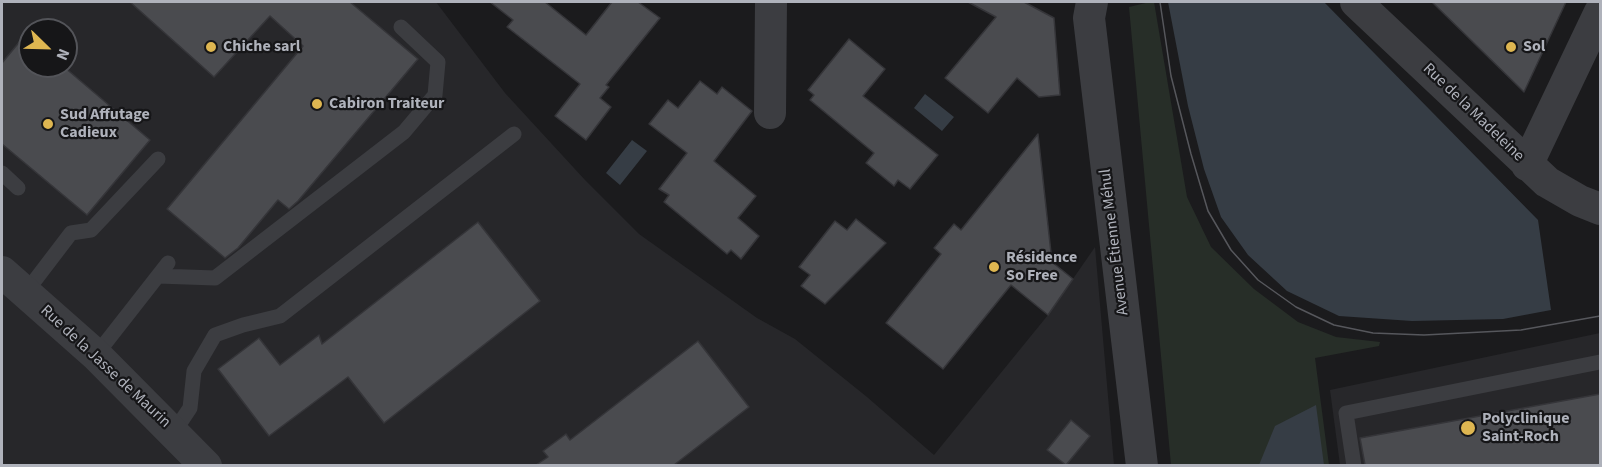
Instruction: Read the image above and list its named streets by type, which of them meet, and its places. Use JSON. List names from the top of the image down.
{
  "streets": {
    "street": ["Rue de la Madeleine", "Avenue Étienne Méhul", "Rue de la Jasse de Maurin"]
  },
  "places": [
    "Chiche sarl",
    "Sol",
    "Cabiron Traiteur",
    "Sud Affutage Cadieux",
    "Résidence So Free",
    "Polyclinique Saint-Roch"
  ],
  "north": "bottom right"
}
